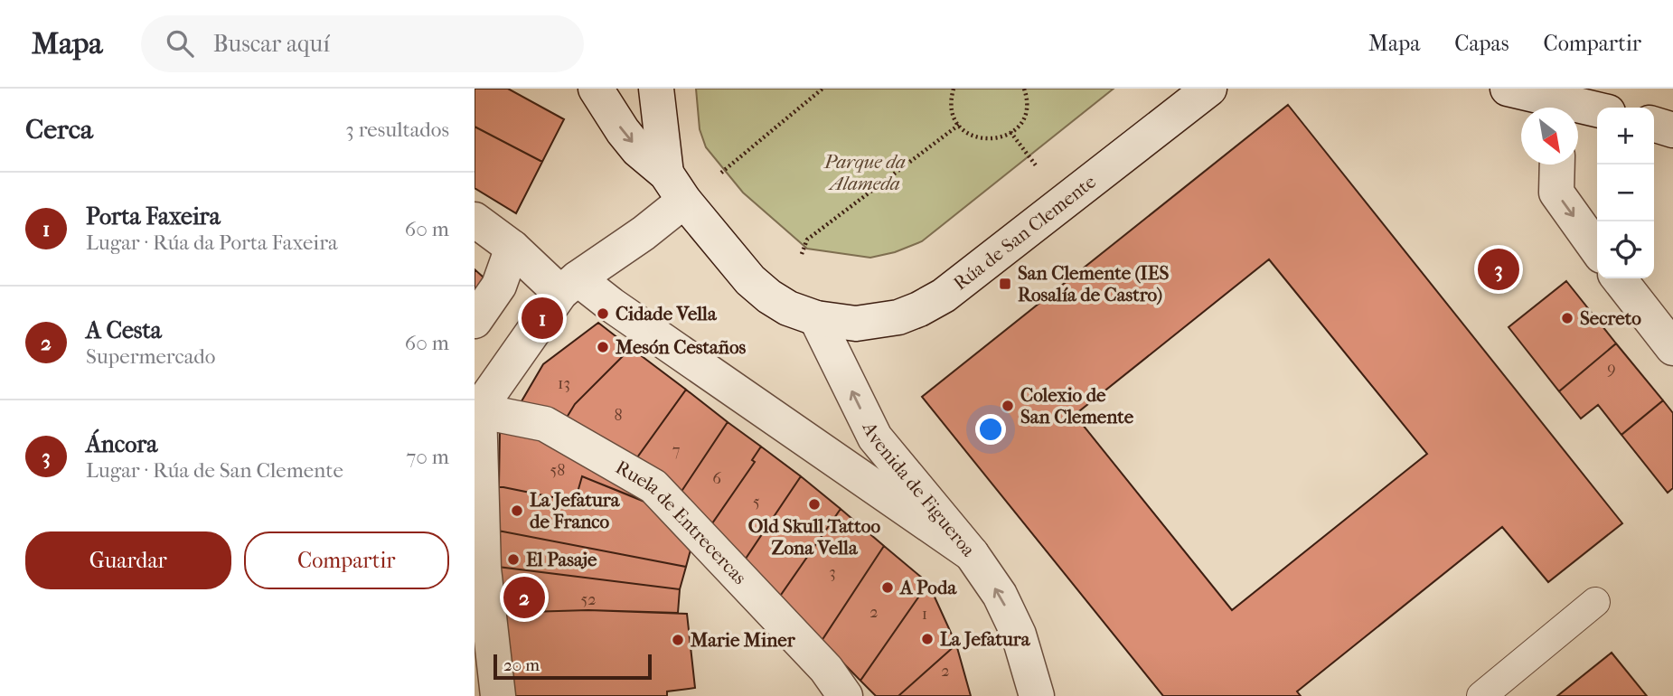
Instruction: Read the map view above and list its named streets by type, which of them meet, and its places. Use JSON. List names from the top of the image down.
{
  "streets": {
    "street": ["Rúa de San Clemente", "Avenida de Figueroa", "Ruela de Entrecercas"]
  },
  "crossings": [
    ["Rúa de San Clemente", "Avenida de Figueroa"]
  ],
  "parks": ["Parque da Alameda"],
  "places": {
    "transit": ["San Clemente (IES Rosalía de Castro)"],
    "other": [
      "Cidade Vella",
      "Secreto",
      "Mesón Cestaños",
      "Colexio de San Clemente",
      "Old Skull Tattoo Zona Vella",
      "La Jefatura de Franco",
      "El Pasaje",
      "A Poda",
      "La Jefatura",
      "Marie Miner"
    ]
  },
  "house_numbers": [
    "9",
    "13",
    "8",
    "7",
    "58",
    "6",
    "5",
    "3",
    "52",
    "2",
    "1",
    "2"
  ],
  "scale_bar": "20 m",
  "north": "bottom right",
  "page": {
    "header": "Mapa",
    "search": "Buscar aquí",
    "nav": ["Mapa", "Capas", "Compartir"],
    "heading": ["Cerca", "3 resultados"],
    "map_buttons": ["+", "−"],
    "list": [
      {
        "mark": "1",
        "name": "Porta Faxeira",
        "note": "Lugar · Rúa da Porta Faxeira",
        "value": "60 m"
      },
      {
        "mark": "2",
        "name": "A Cesta",
        "note": "Supermercado",
        "value": "60 m"
      },
      {
        "mark": "3",
        "name": "Áncora",
        "note": "Lugar · Rúa de San Clemente",
        "value": "70 m"
      }
    ],
    "pins": ["3", "1", "2"],
    "buttons": ["Guardar", "Compartir"],
    "scale": "20 m"
  }
}
